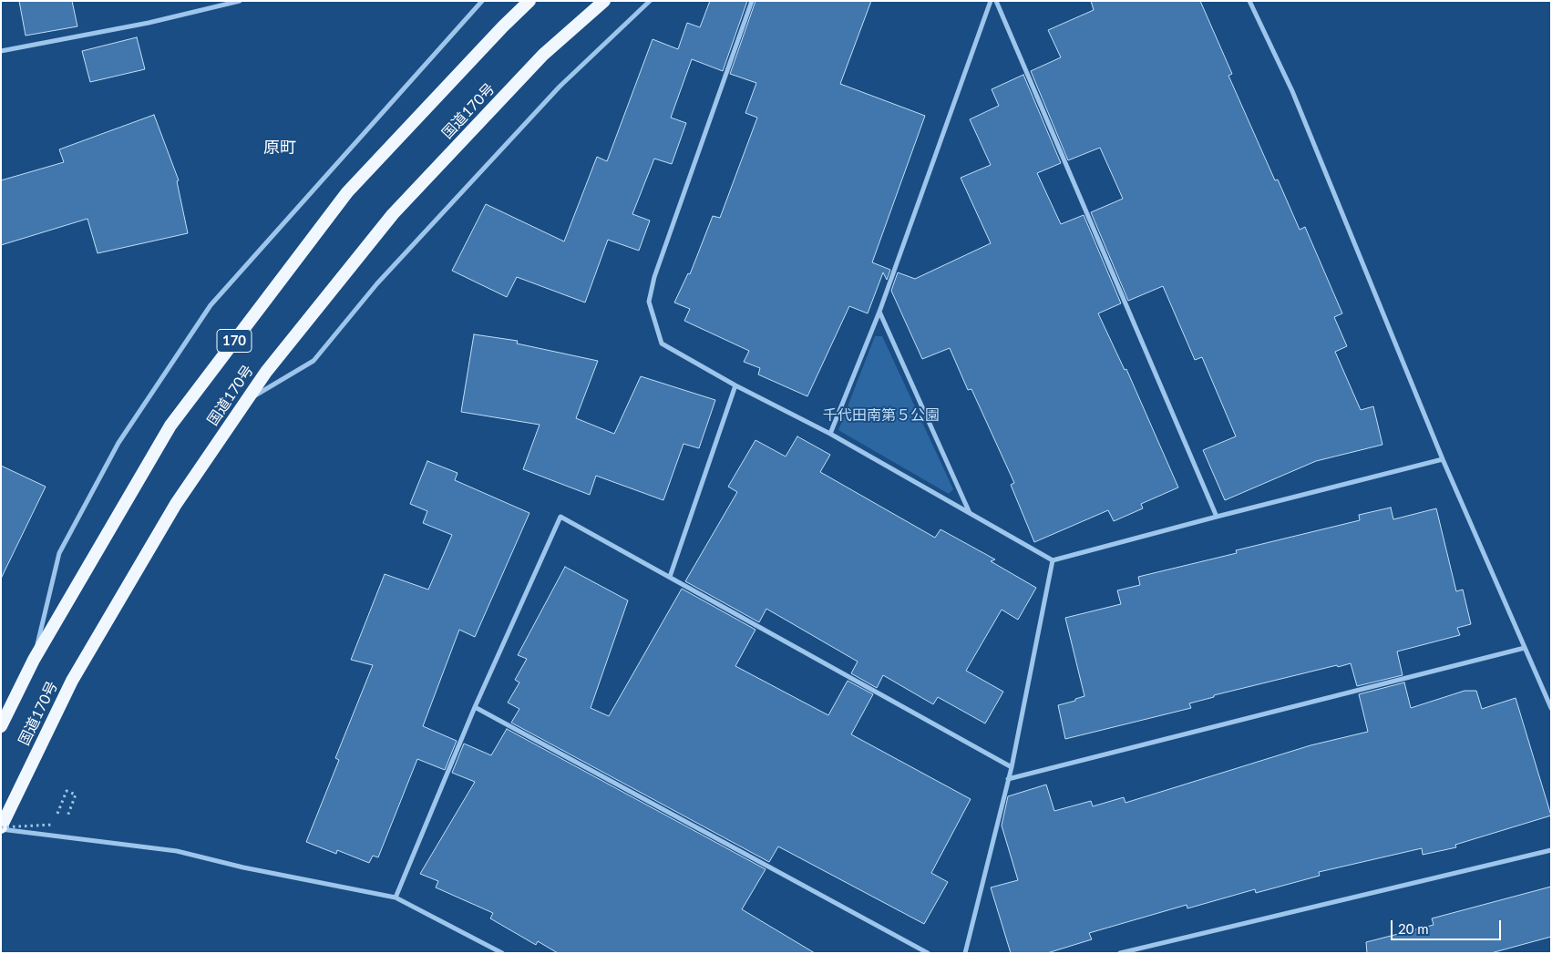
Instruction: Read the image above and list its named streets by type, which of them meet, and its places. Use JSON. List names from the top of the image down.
{
  "streets": {
    "highway": ["国道170号", "170"]
  },
  "districts": ["原町"],
  "parks": ["千代田南第５公園"],
  "scale_bar": "20 m"
}
